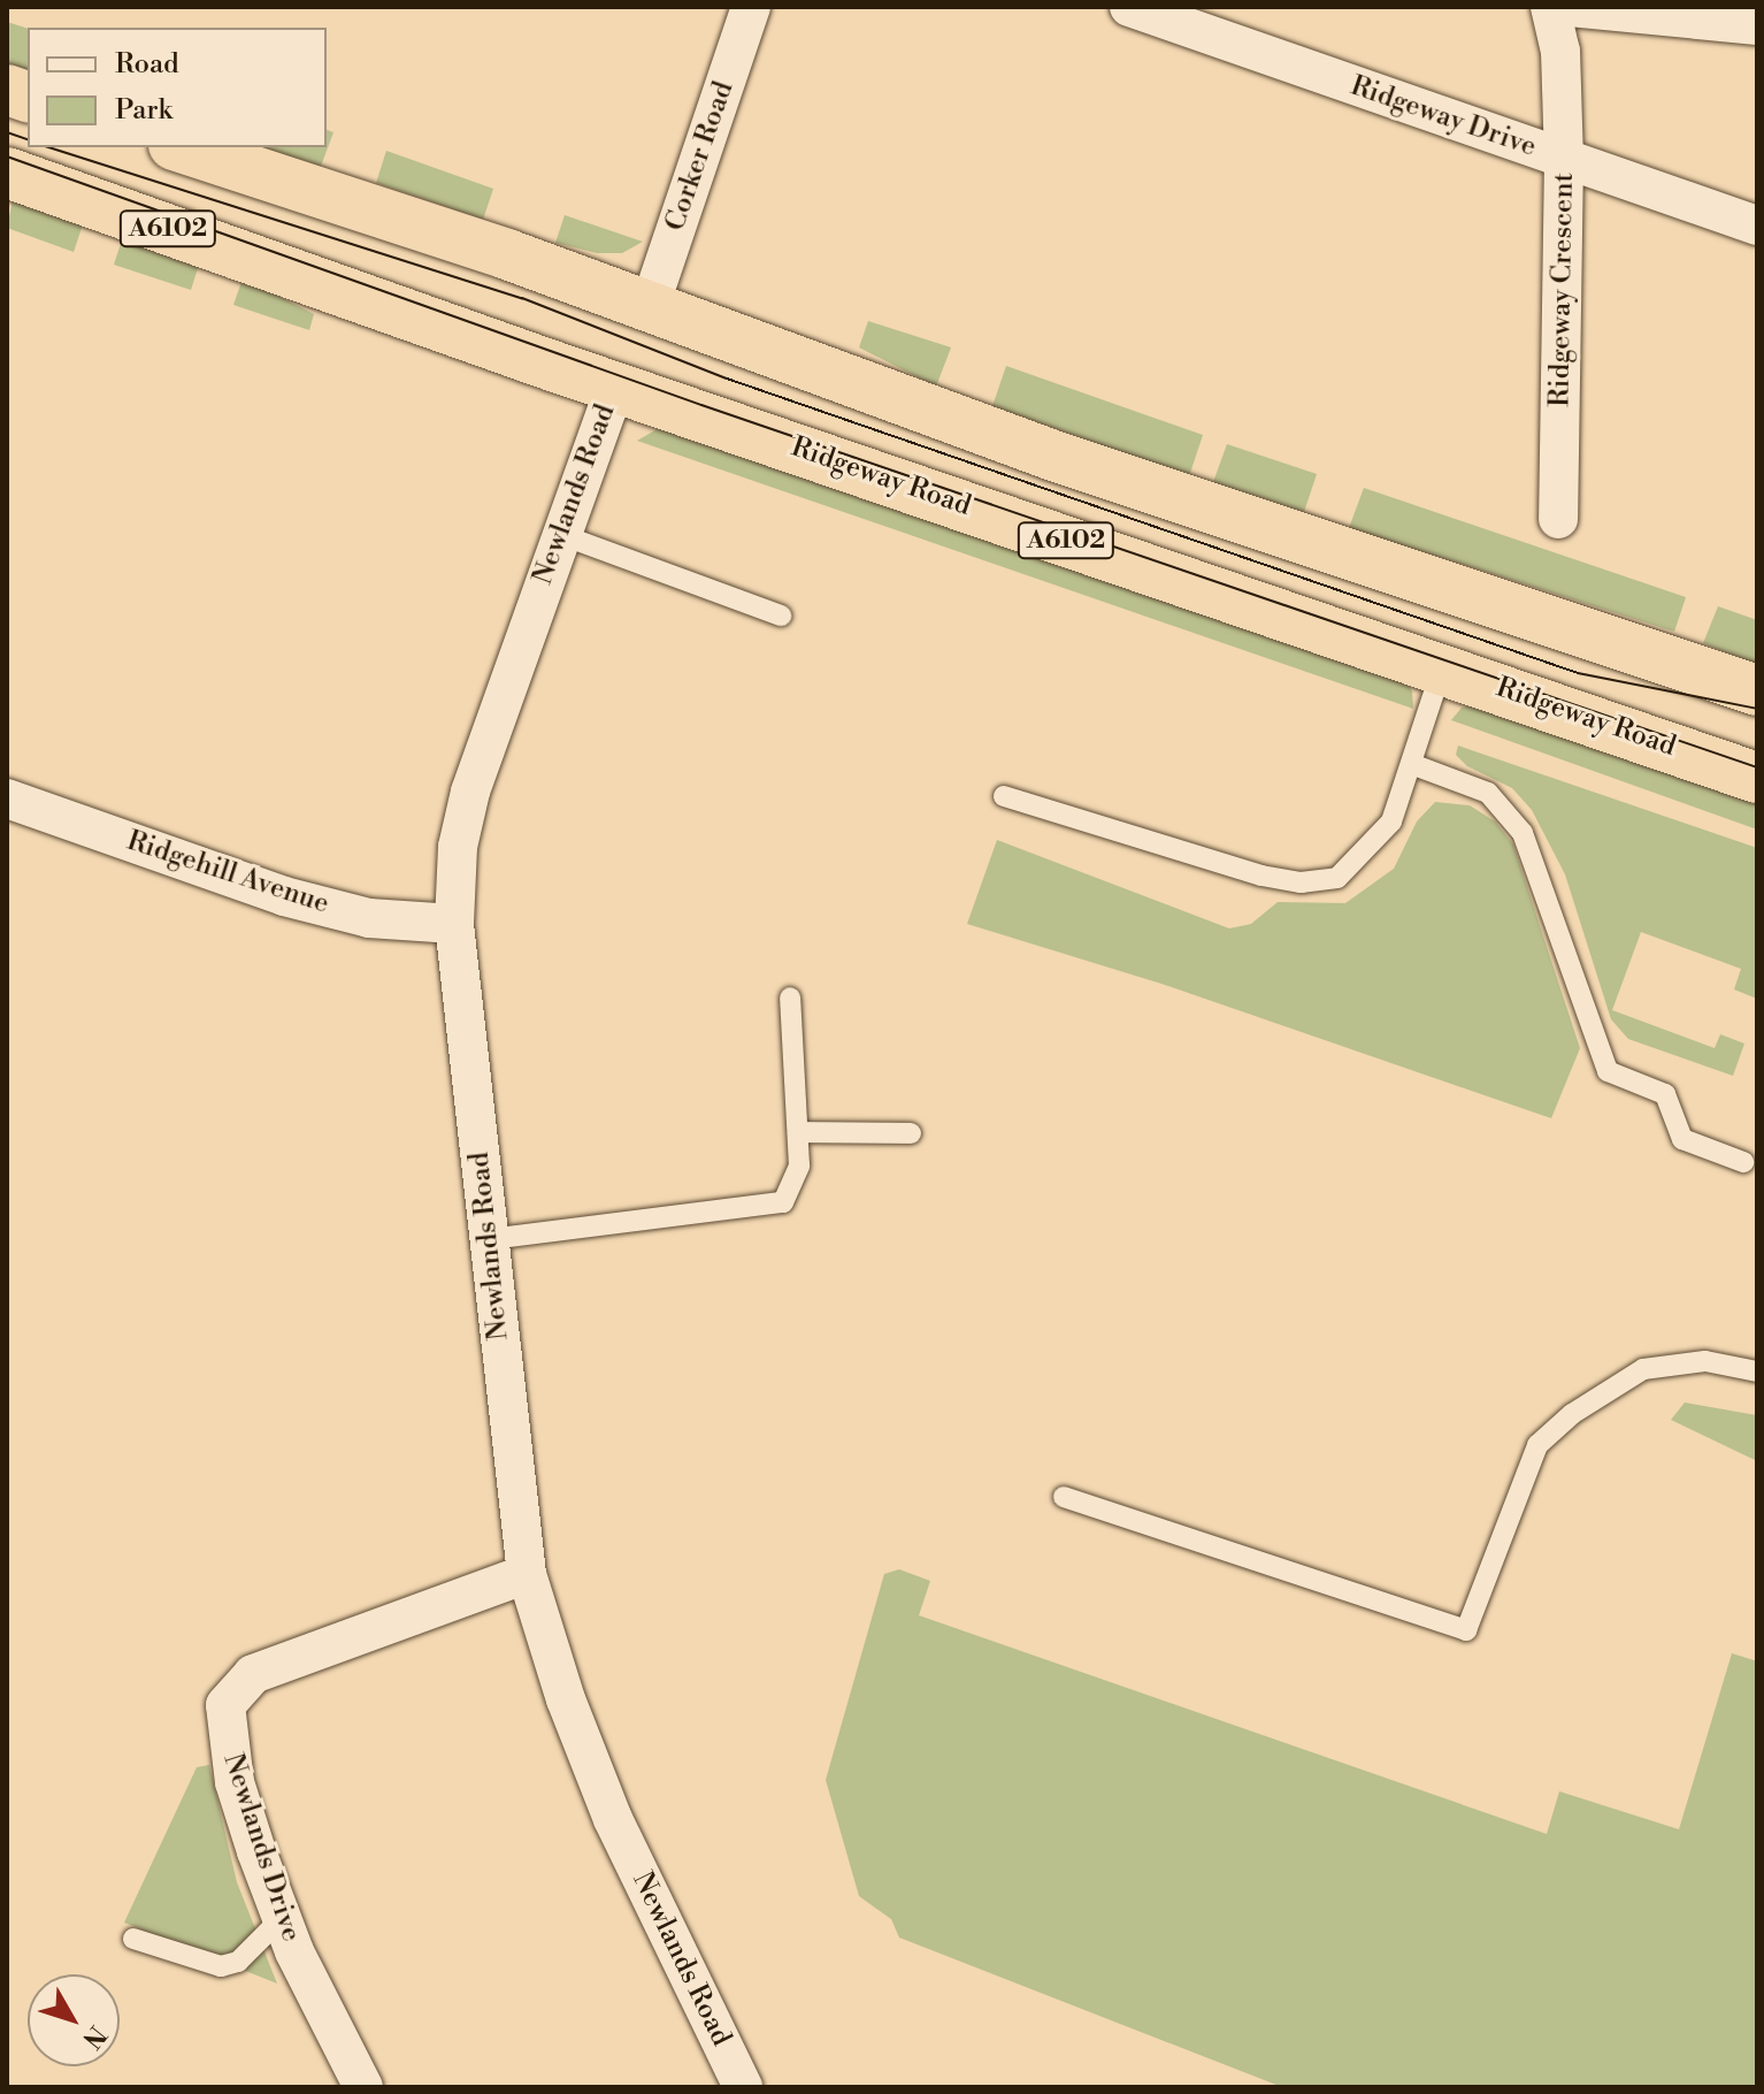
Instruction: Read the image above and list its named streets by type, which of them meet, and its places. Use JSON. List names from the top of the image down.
{
  "streets": {
    "highway": ["A6102", "Ridgeway Road"],
    "street": [
      "Ridgeway Drive",
      "Corker Road",
      "Ridgeway Crescent",
      "Newlands Road",
      "Ridgehill Avenue",
      "Newlands Drive"
    ]
  },
  "crossings": [
    ["Ridgeway Drive", "Ridgeway Crescent"],
    ["Ridgeway Road", "Newlands Road"],
    ["Newlands Road", "Ridgehill Avenue"],
    ["Newlands Road", "Newlands Drive"]
  ],
  "legend": ["Road", "Park"],
  "north": "bottom right"
}
